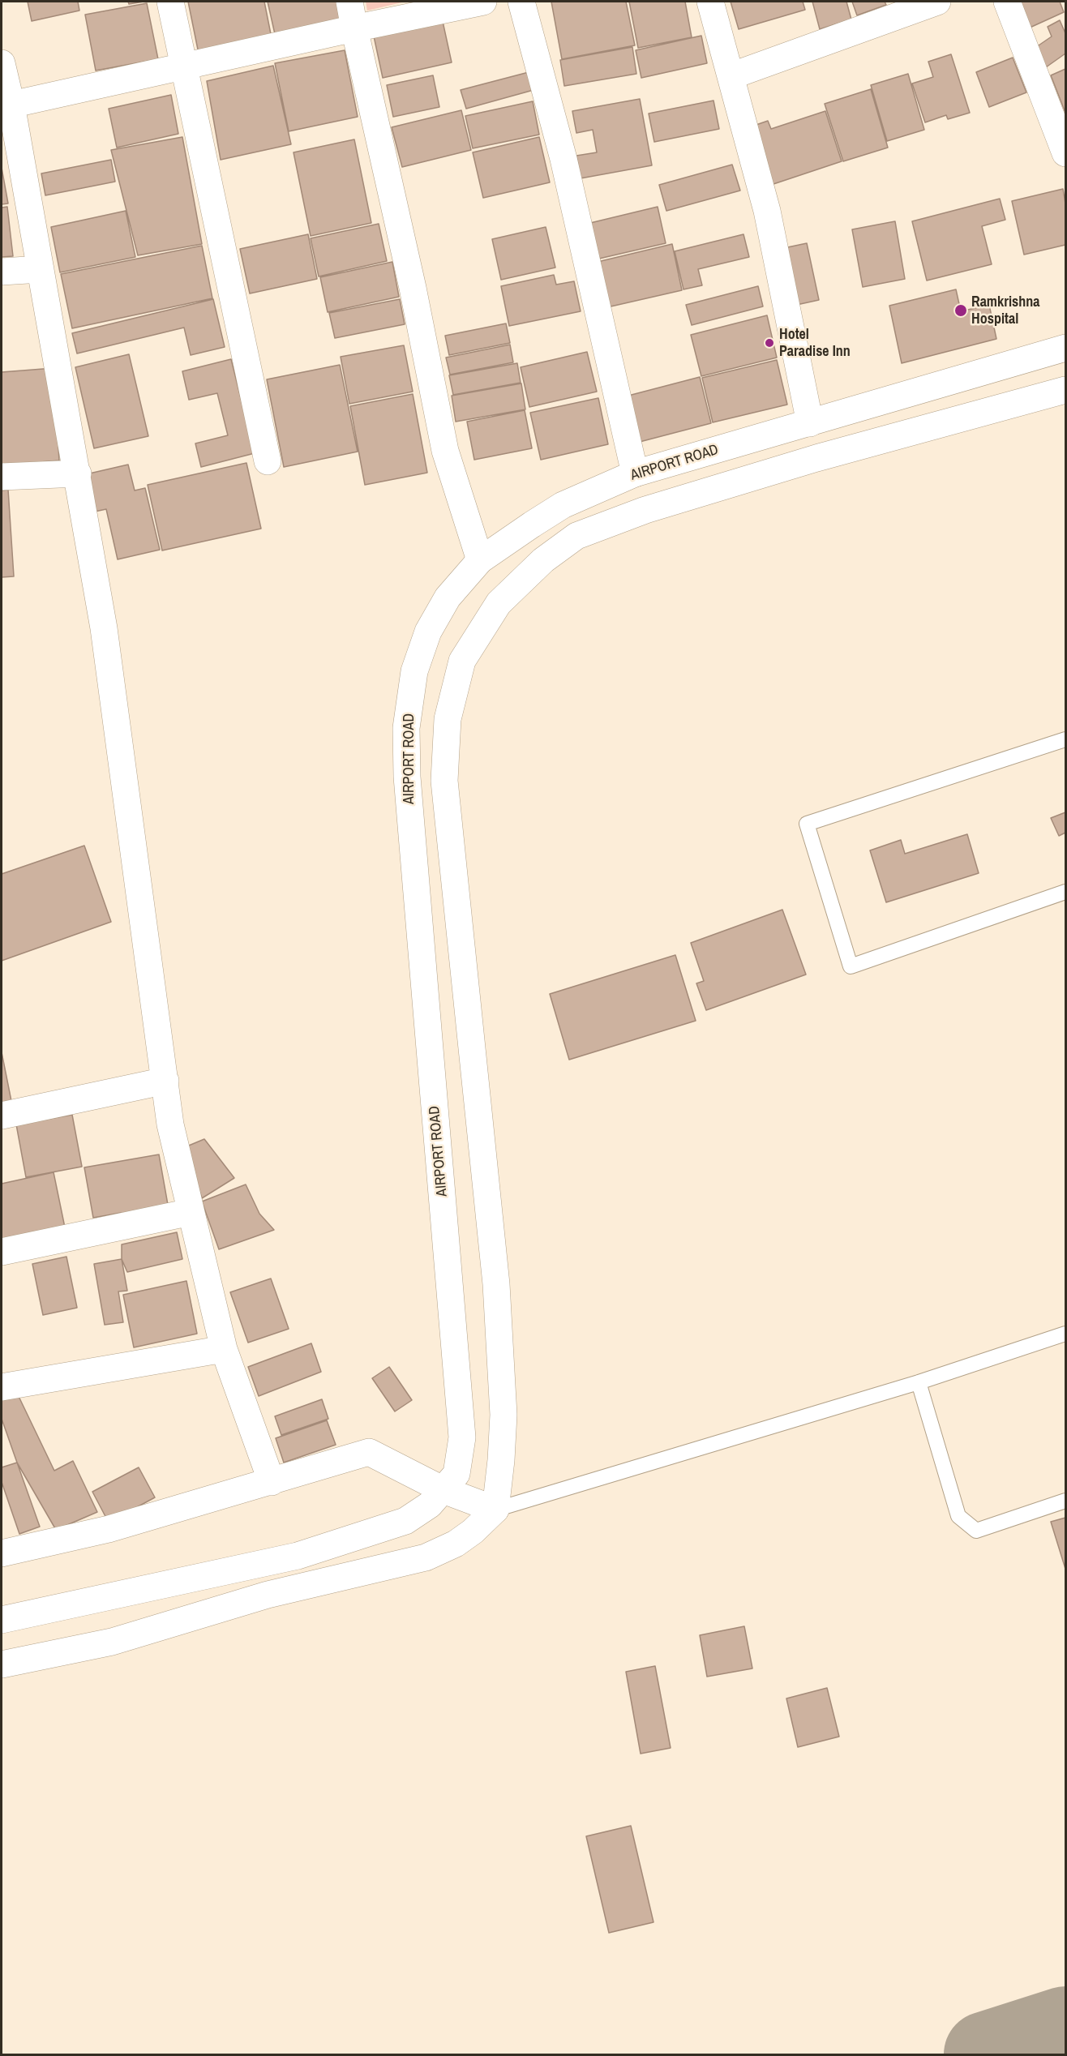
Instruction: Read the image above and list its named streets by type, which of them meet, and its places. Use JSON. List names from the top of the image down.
{
  "streets": {
    "street": ["AIRPORT ROAD"]
  },
  "places": ["Ramkrishna Hospital", "Hotel Paradise Inn"]
}
